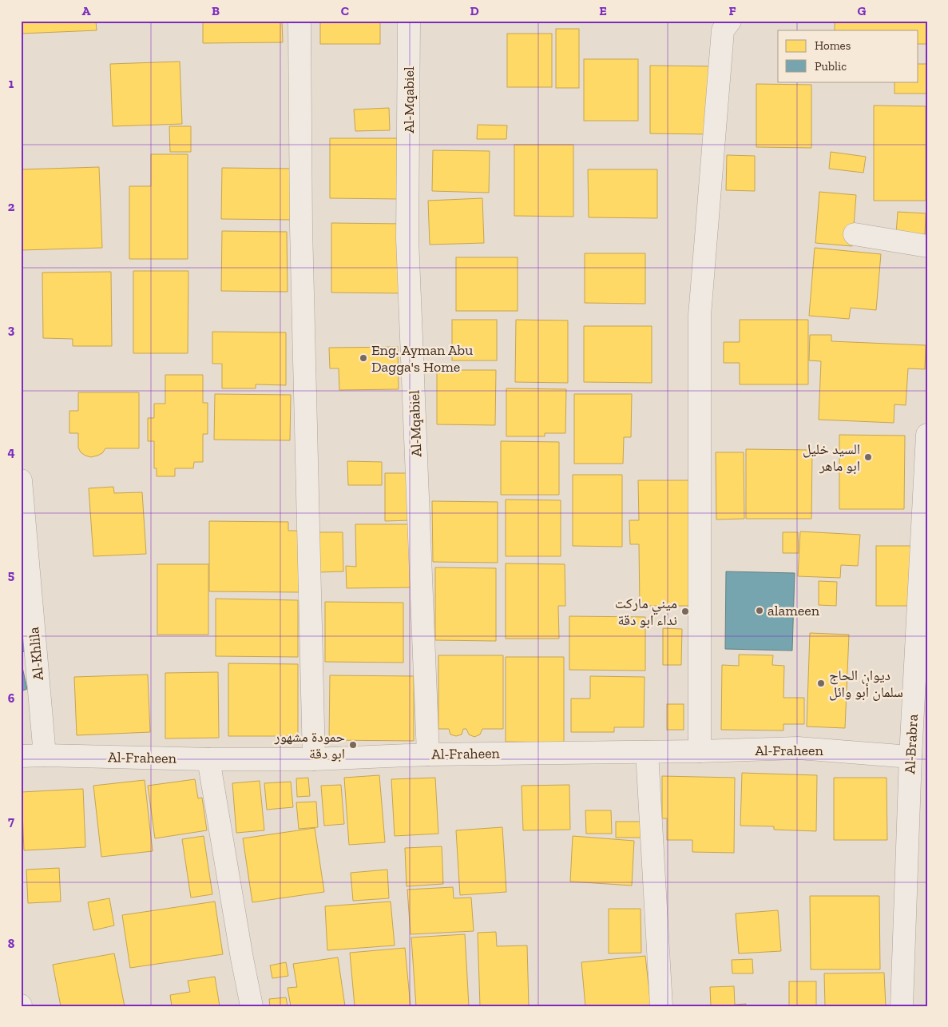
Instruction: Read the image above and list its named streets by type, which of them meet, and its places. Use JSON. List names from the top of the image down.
{
  "streets": {
    "street": [
      "Al-Mqabiel",
      "Al-Khlila",
      "Al-Brabra",
      "Al-Fraheen"
    ]
  },
  "crossings": [
    ["Al-Mqabiel", "Al-Fraheen"],
    ["Al-Khlila", "Al-Fraheen"],
    ["Al-Brabra", "Al-Fraheen"]
  ],
  "places": [
    "Eng. Ayman Abu Dagga's Home",
    "السيد خليل ابو ماهر",
    "alameen",
    "ميني ماركت نداء ابو دقة",
    "ديوان الحاج سلمان أبو وائل",
    "حمودة مشهور ابو دقة"
  ],
  "legend": ["Homes", "Public"],
  "grid": {
    "columns": [
      "A",
      "B",
      "C",
      "D",
      "E",
      "F",
      "G"
    ],
    "rows": [
      "1",
      "2",
      "3",
      "4",
      "5",
      "6",
      "7",
      "8"
    ]
  }
}
